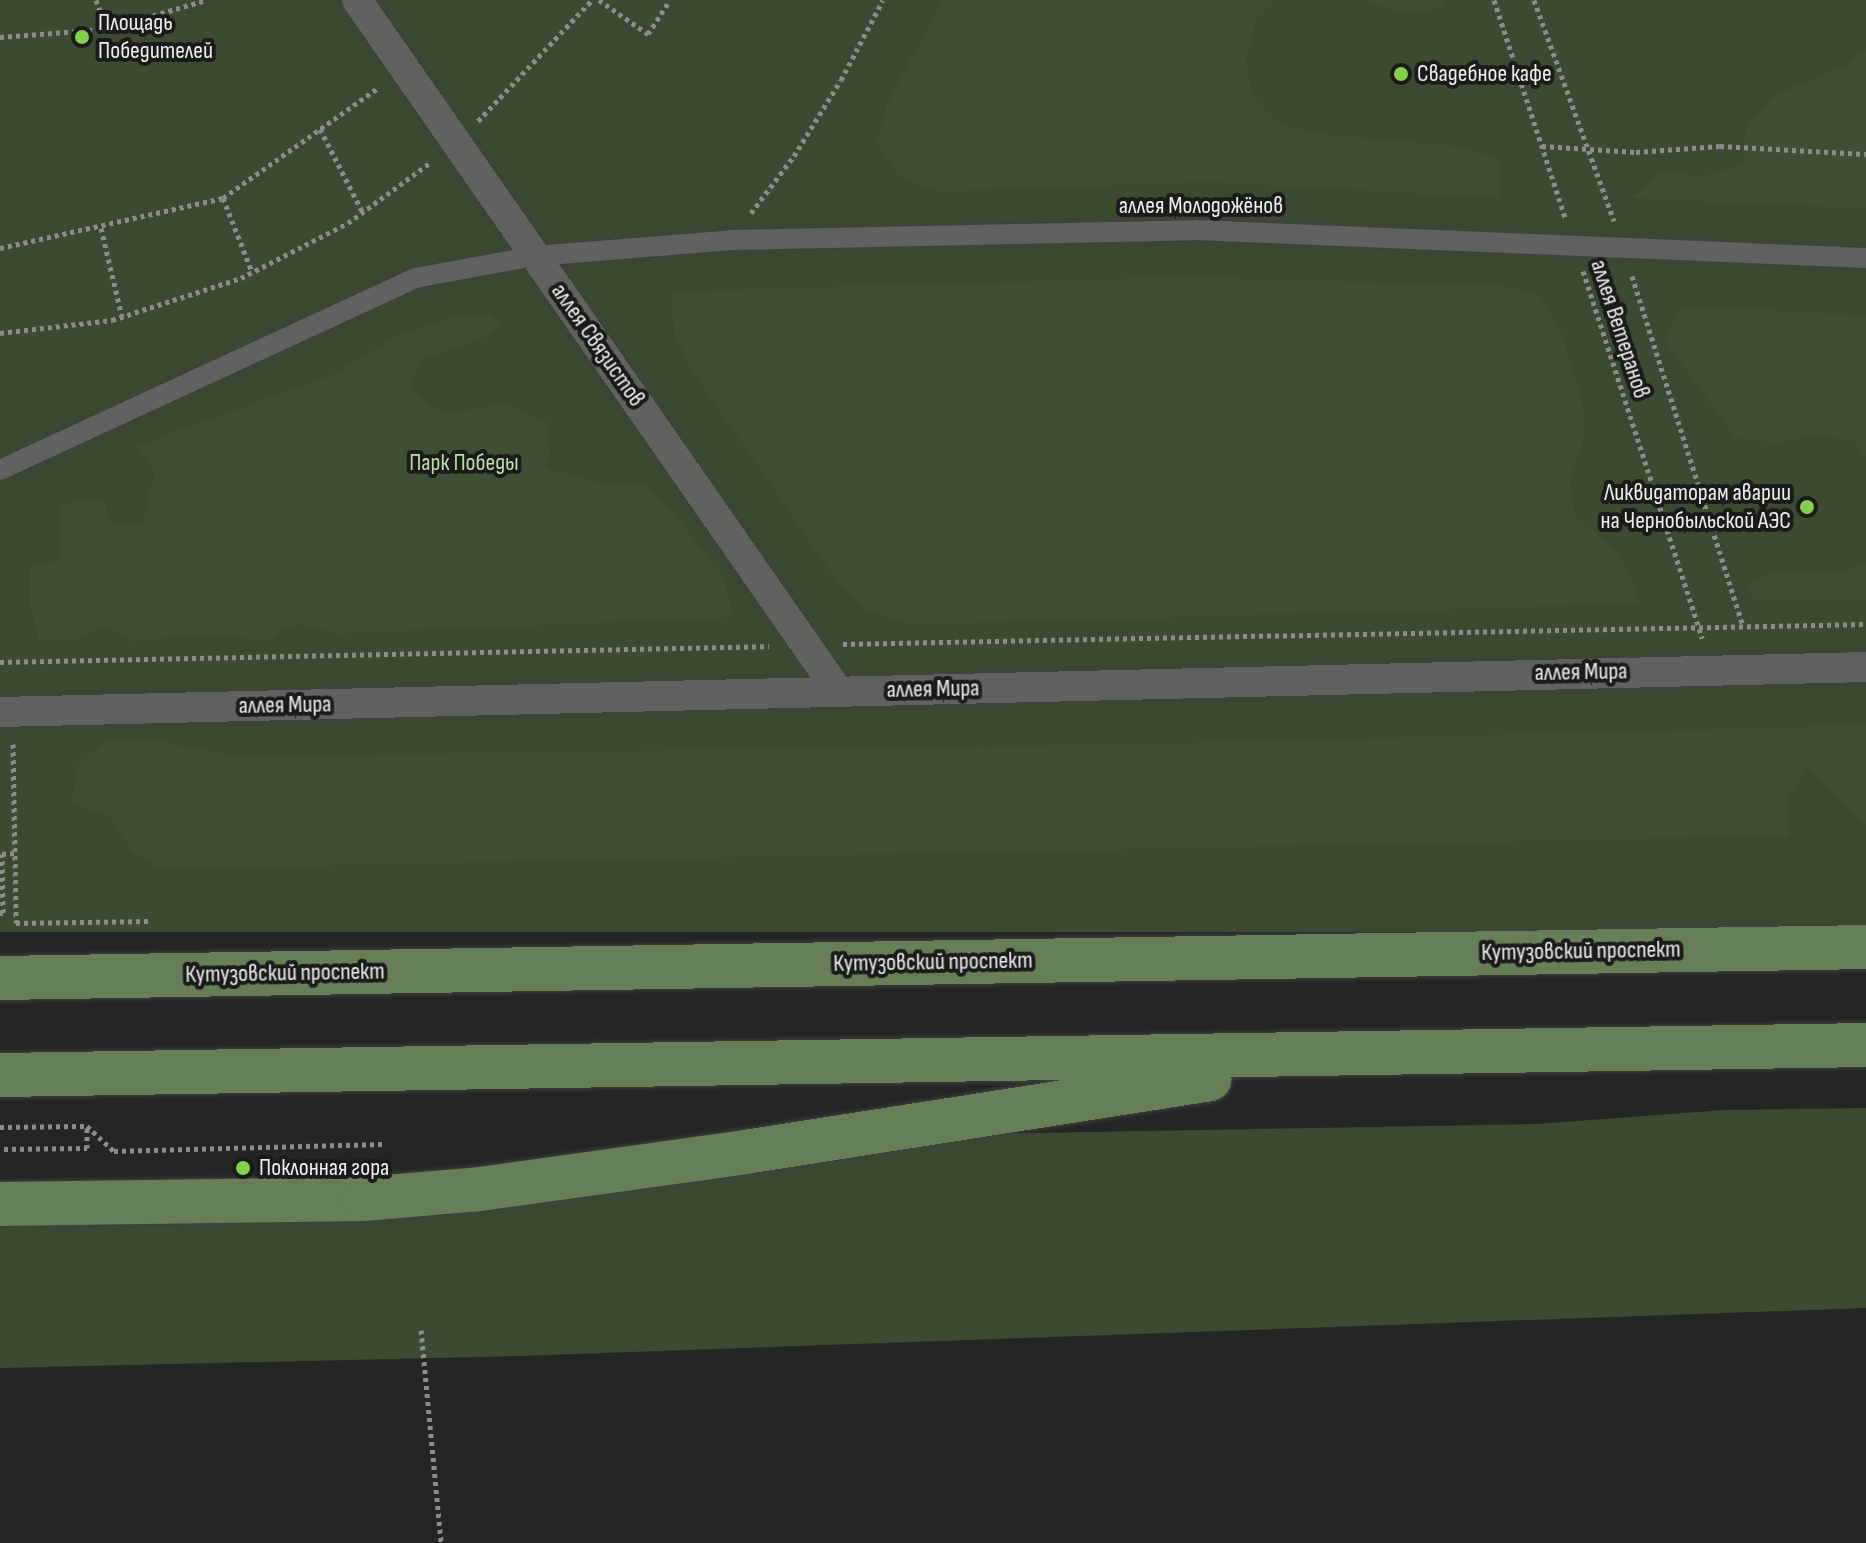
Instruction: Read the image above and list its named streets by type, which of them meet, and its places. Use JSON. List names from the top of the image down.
{
  "streets": {
    "main road": ["Кутузовский проспект"],
    "street": ["аллея Связистов", "аллея Мира"],
    "lane": ["аллея Молодожёнов"],
    "path": ["аллея Ветеранов"]
  },
  "crossings": [
    ["аллея Молодожёнов", "аллея Ветеранов"],
    ["аллея Молодожёнов", "аллея Связистов"],
    ["аллея Ветеранов", "аллея Мира"],
    ["аллея Связистов", "аллея Мира"]
  ],
  "parks": ["Парк Победы"],
  "places": [
    "Площадь Победителей",
    "Свадебное кафе",
    "Ликвидаторам аварии на Чернобыльской АЭС",
    "Поклонная гора"
  ]
}
